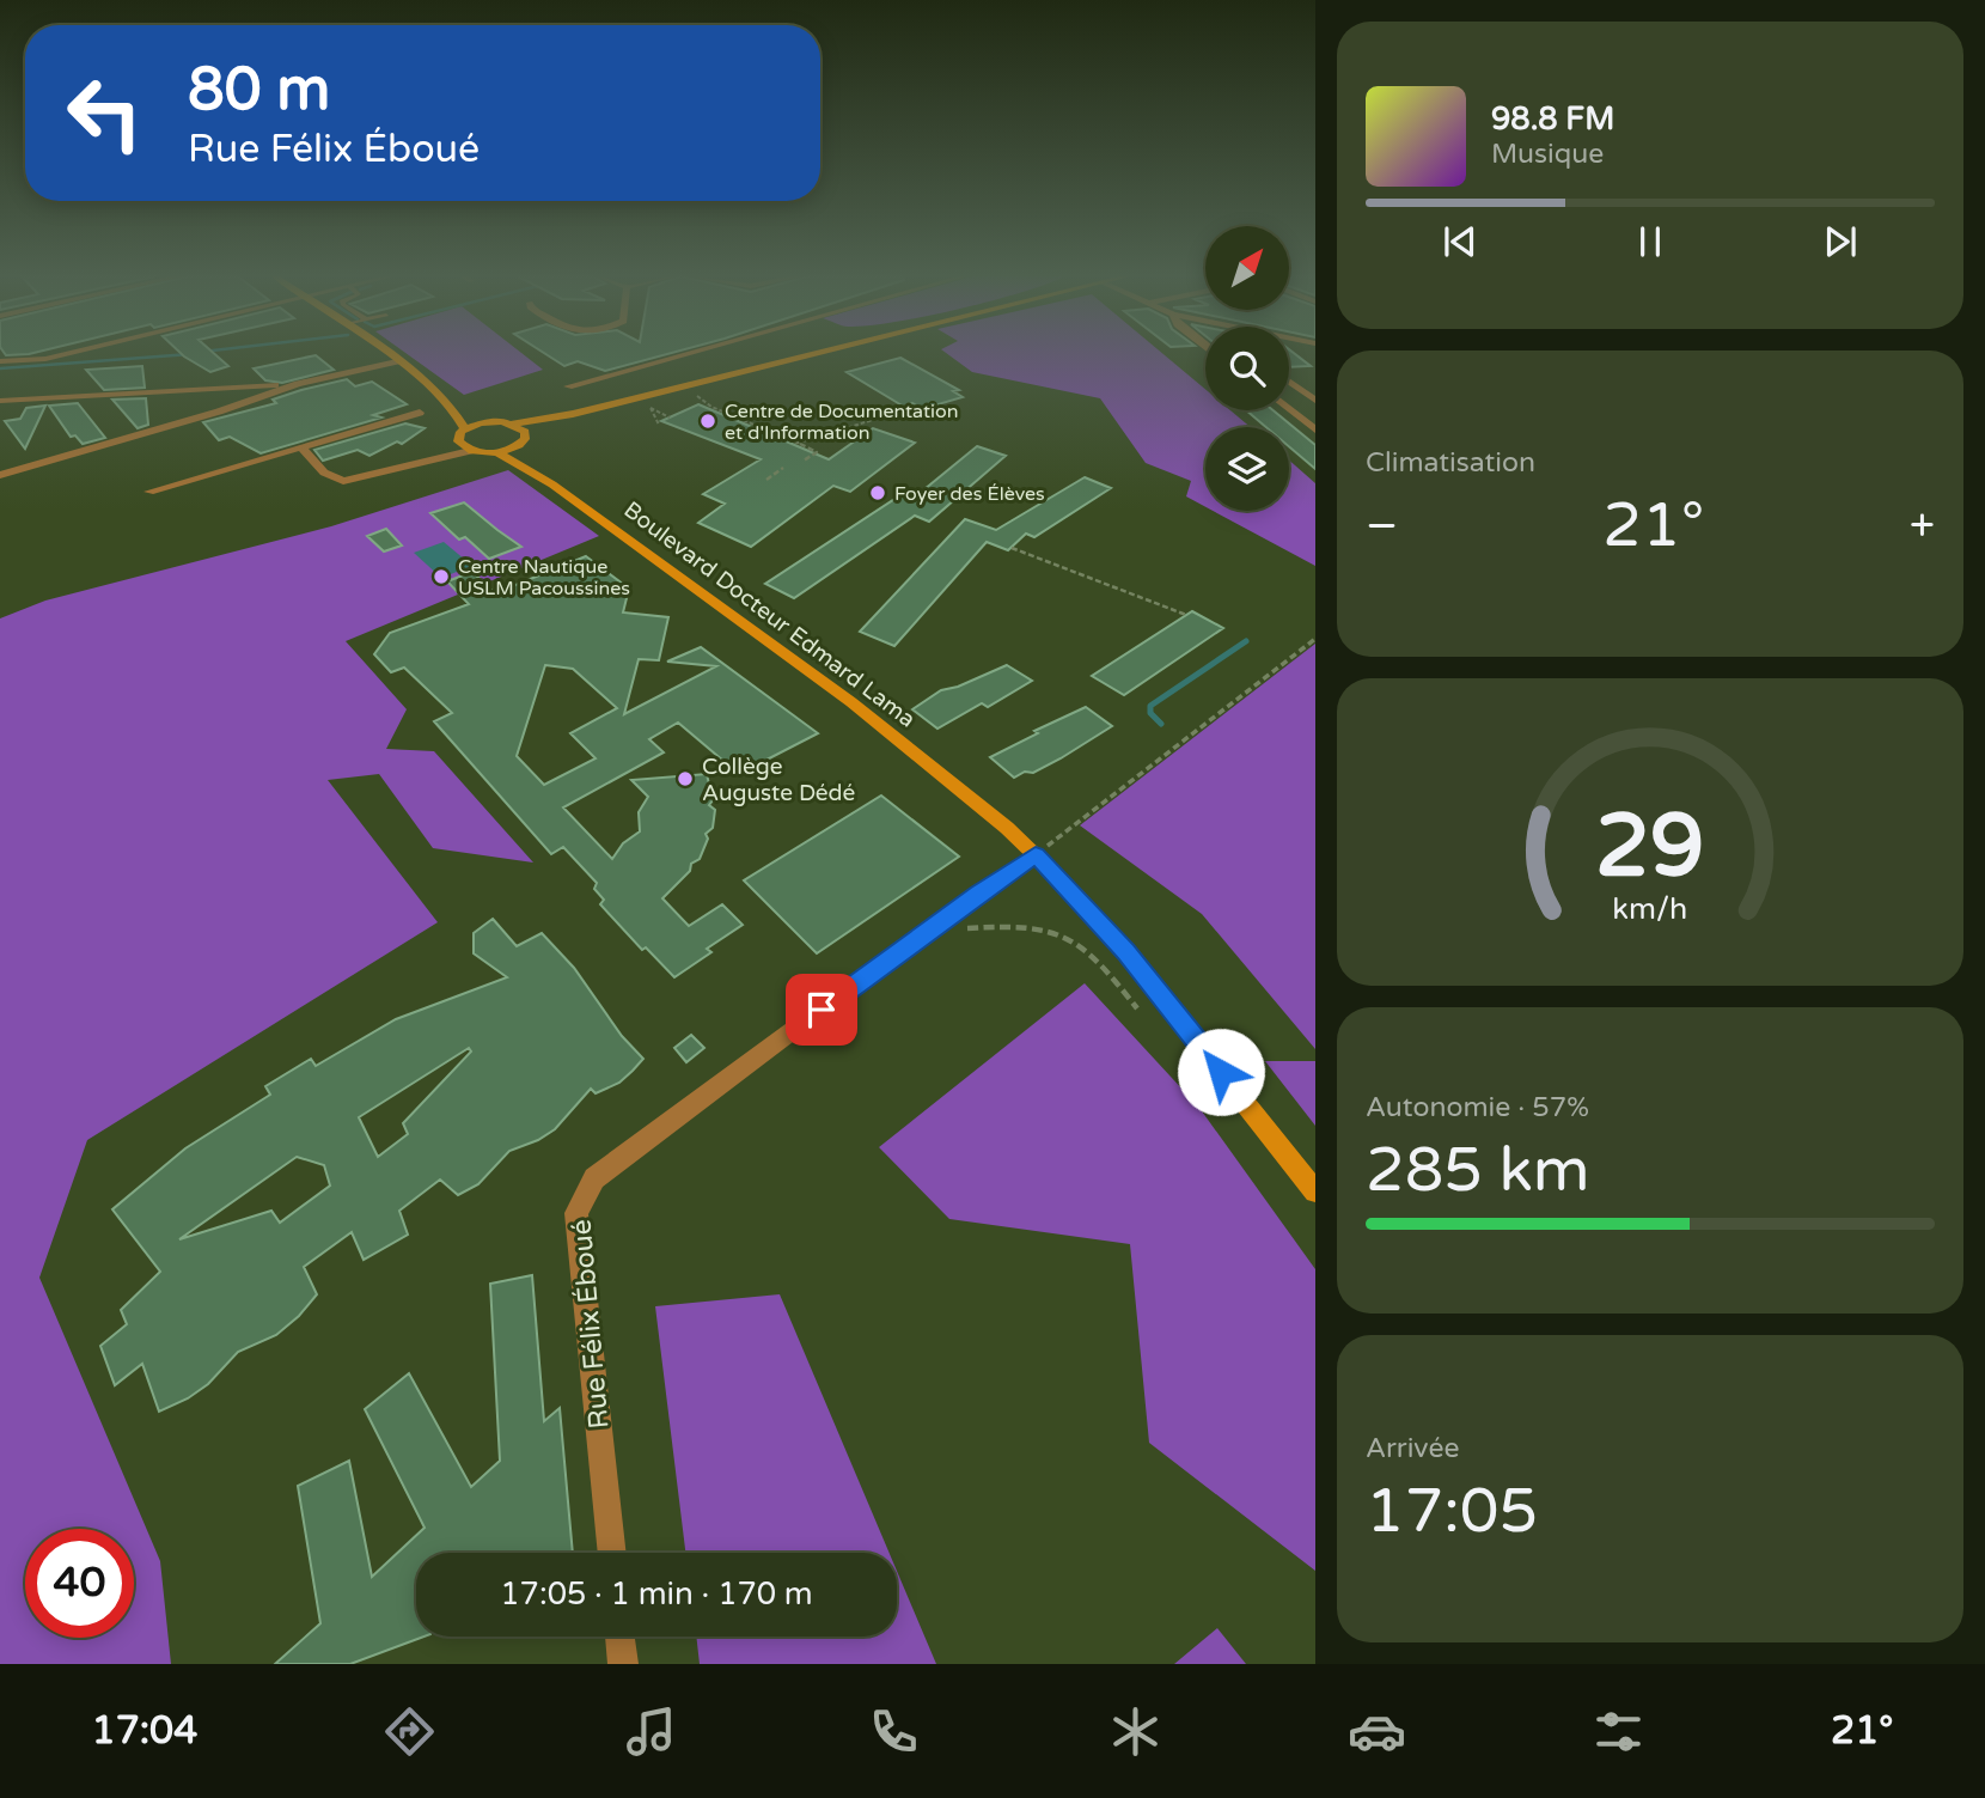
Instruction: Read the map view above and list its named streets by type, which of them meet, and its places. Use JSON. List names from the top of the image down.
{
  "streets": {
    "street": ["Boulevard Docteur Edmard Lama", "Rue Félix Éboué"]
  },
  "crossings": [
    ["Boulevard Docteur Edmard Lama", "Rue Félix Éboué"]
  ],
  "places": [
    "Centre de Documentation et d'Information",
    "Foyer des Élèves",
    "Centre Nautique USLM Pacoussines",
    "Collège Auguste Dédé"
  ],
  "north": "top right",
  "page": {
    "turn": ["80 m", "Rue Félix Éboué"],
    "song": ["98.8 FM", "Musique"],
    "tile": [
      "Climatisation",
      ["Autonomie · 57%", "285 km"],
      ["Arrivée", "17:05"]
    ],
    "heat": ["−", "21°", "+"],
    "limit": "40",
    "trip": "17:05 · 1 min · 170 m",
    "tabs": ["17:04", "21°"],
    "gauge": ["29", "km/h"]
  }
}
